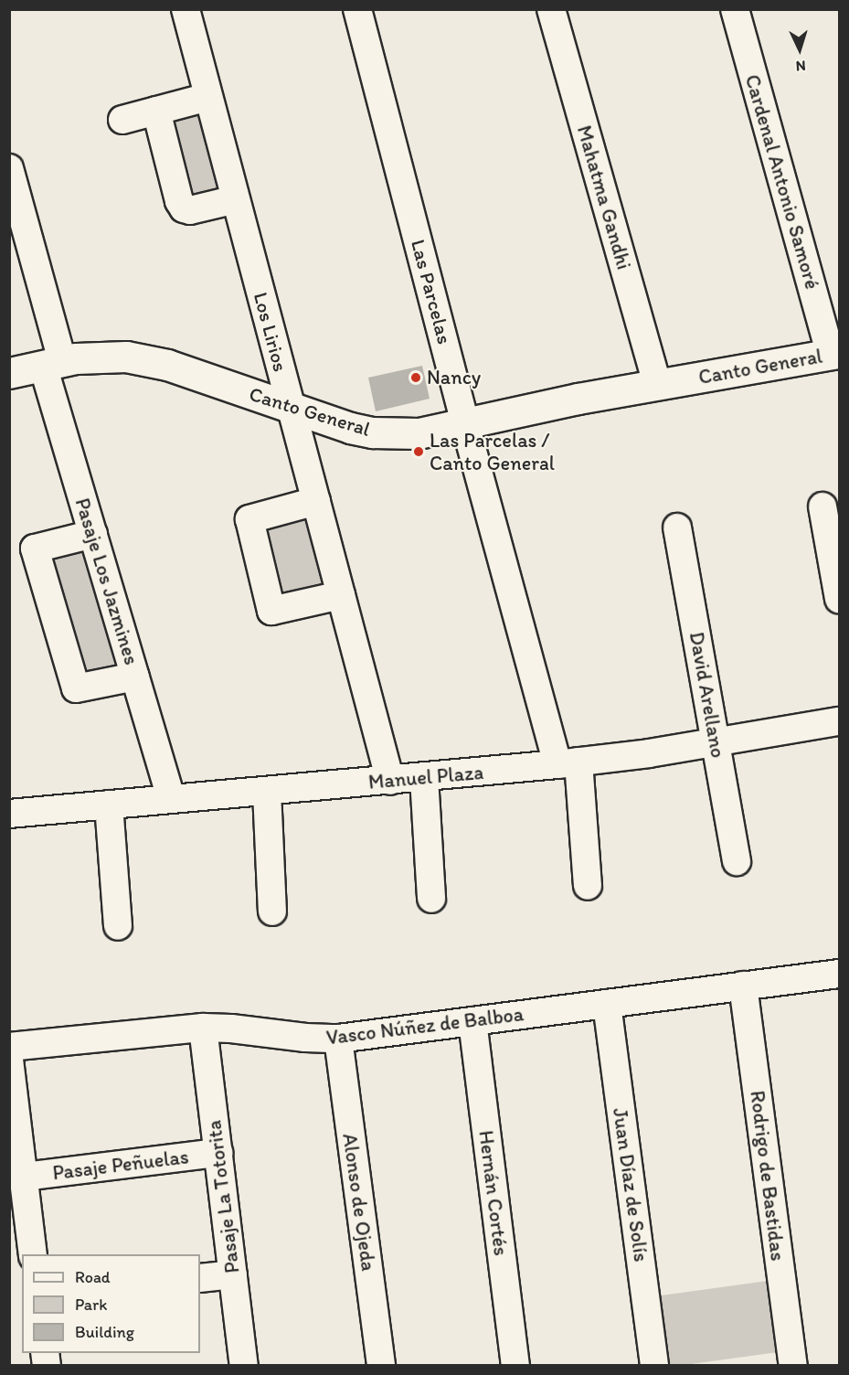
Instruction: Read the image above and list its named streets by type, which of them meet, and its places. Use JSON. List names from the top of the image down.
{
  "streets": {
    "street": [
      "Cardenal Antonio Samoré",
      "Mahatma Gandhi",
      "Las Parcelas",
      "Los Lirios",
      "Canto General",
      "Pasaje Los Jazmines",
      "David Arellano",
      "Manuel Plaza",
      "Vasco Núñez de Balboa",
      "Pasaje Peñuelas",
      "Rodrigo de Bastidas",
      "Juan Díaz de Solís",
      "Hernán Cortés",
      "Pasaje La Totorita",
      "Alonso de Ojeda"
    ]
  },
  "crossings": [
    ["Cardenal Antonio Samoré", "Canto General"],
    ["Mahatma Gandhi", "Canto General"],
    ["Las Parcelas", "Canto General"],
    ["Las Parcelas", "Manuel Plaza"],
    ["Los Lirios", "Canto General"],
    ["Los Lirios", "Manuel Plaza"],
    ["Canto General", "Pasaje Los Jazmines"],
    ["Pasaje Los Jazmines", "Manuel Plaza"],
    ["David Arellano", "Manuel Plaza"],
    ["Vasco Núñez de Balboa", "Rodrigo de Bastidas"],
    ["Vasco Núñez de Balboa", "Juan Díaz de Solís"],
    ["Vasco Núñez de Balboa", "Hernán Cortés"],
    ["Vasco Núñez de Balboa", "Pasaje La Totorita"],
    ["Vasco Núñez de Balboa", "Alonso de Ojeda"],
    ["Pasaje Peñuelas", "Pasaje La Totorita"]
  ],
  "places": ["Nancy", "Las Parcelas / Canto General"],
  "legend": ["Road", "Park", "Building"],
  "north": "bottom"
}
